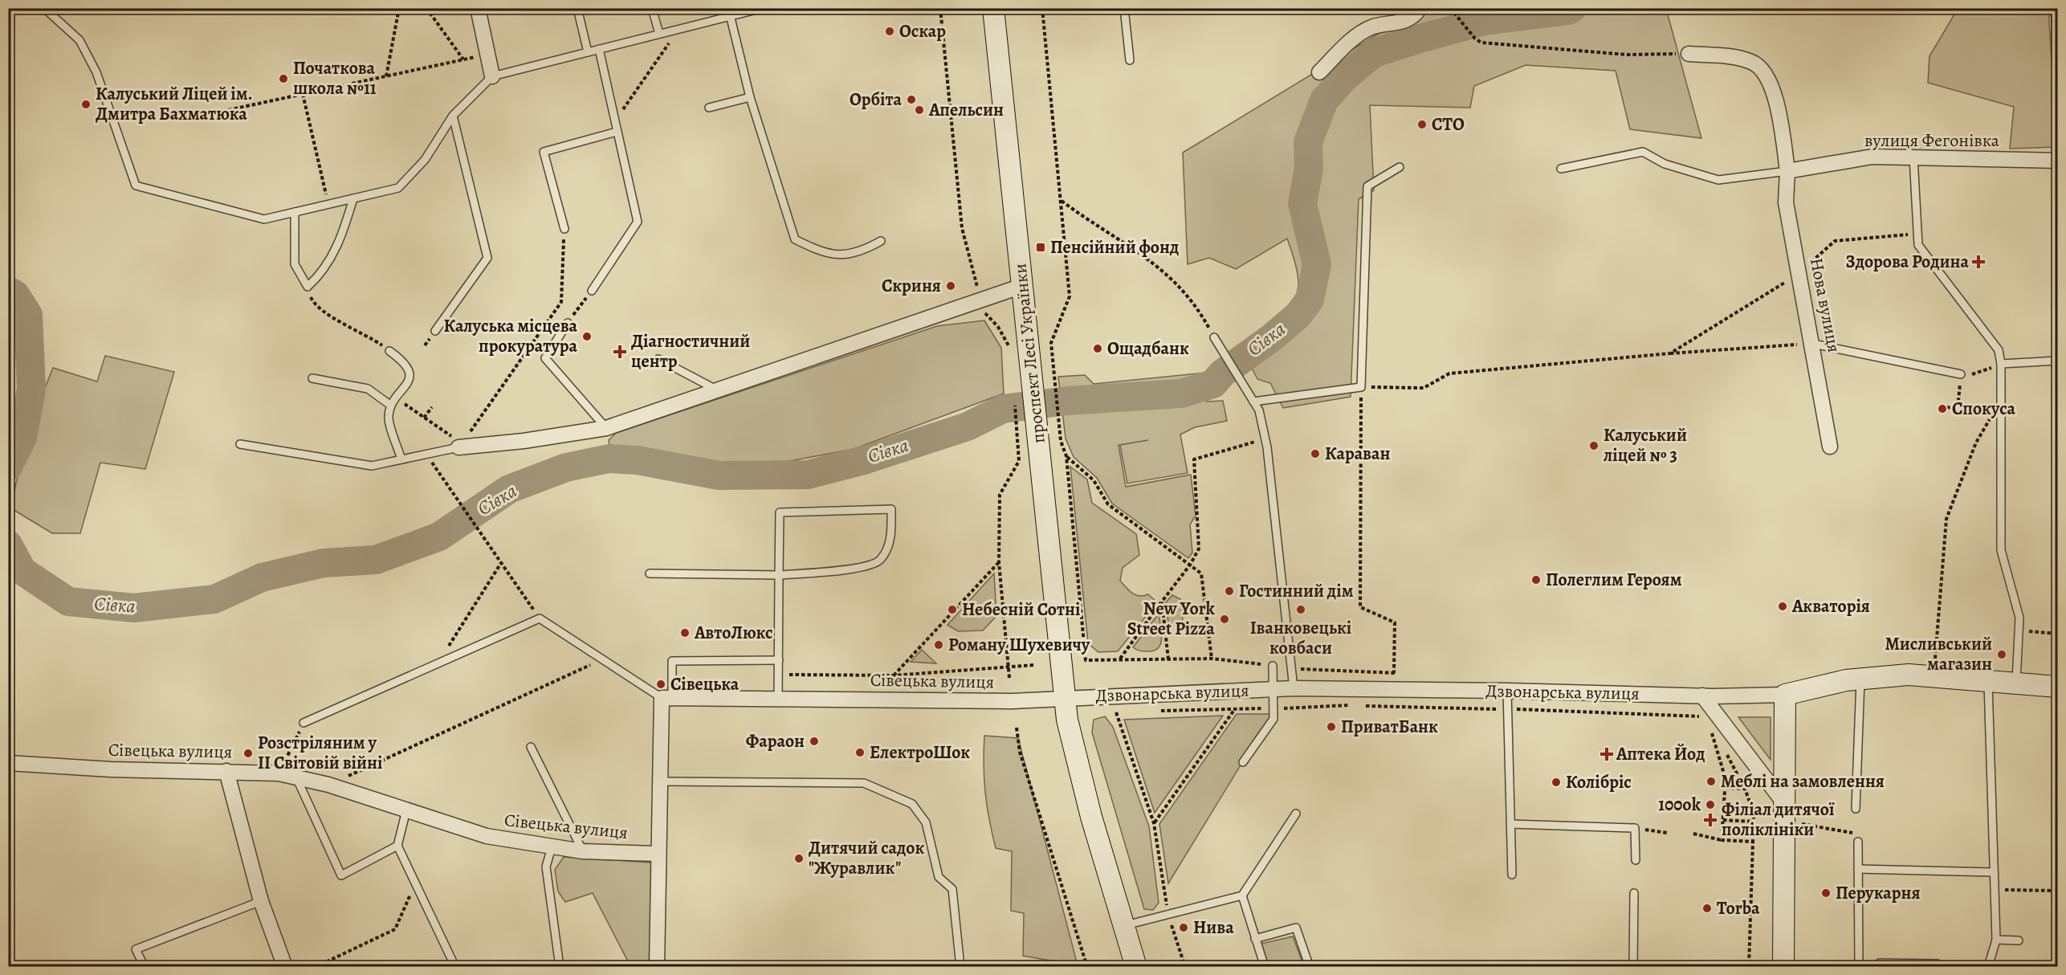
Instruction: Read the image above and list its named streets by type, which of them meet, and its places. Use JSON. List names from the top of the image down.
{
  "streets": {
    "main road": ["проспект Лесі Українки", "Дзвонарська вулиця"],
    "street": ["вулиця Фегонівка", "Нова вулиця", "Сівецька вулиця"]
  },
  "crossings": [
    ["вулиця Фегонівка", "Нова вулиця"],
    ["проспект Лесі Українки", "Сівецька вулиця"],
    ["проспект Лесі Українки", "Дзвонарська вулиця"],
    ["Сівецька вулиця", "Дзвонарська вулиця"]
  ],
  "water": ["Сівка"],
  "places": {
    "other": [
      "Оскар",
      "Початкова школа №11",
      "Орбіта",
      "Калуський Ліцей ім. Дмитра Бахматюка",
      "Апельсин",
      "СТО",
      "Скриня",
      "Калуська місцева прокуратура",
      "Ощадбанк",
      "Спокуса",
      "Калуський ліцей № 3",
      "Караван",
      "Полеглим Героям",
      "Гостинний дім",
      "Акваторія",
      "Небесній Сотні",
      "Іванковецькі ковбаси",
      "New York Street Pizza",
      "АвтоЛюкс",
      "Роману Шухевичу",
      "Мисливський магазин",
      "Сівецька",
      "ПриватБанк",
      "Фараон",
      "ЕлектроШок",
      "Розстріляним у II Світовій війні",
      "Меблі на замовлення",
      "Колібріс",
      "100ok",
      "Дитячий садок \"Журавлик\"",
      "Перукарня",
      "Torba",
      "Нива"
    ],
    "transit": ["Пенсійний фонд"],
    "health": [
      "Здорова Родина",
      "Діагностичний центр",
      "Аптека Йод",
      "Філіал дитячої поліклініки"
    ]
  }
}
